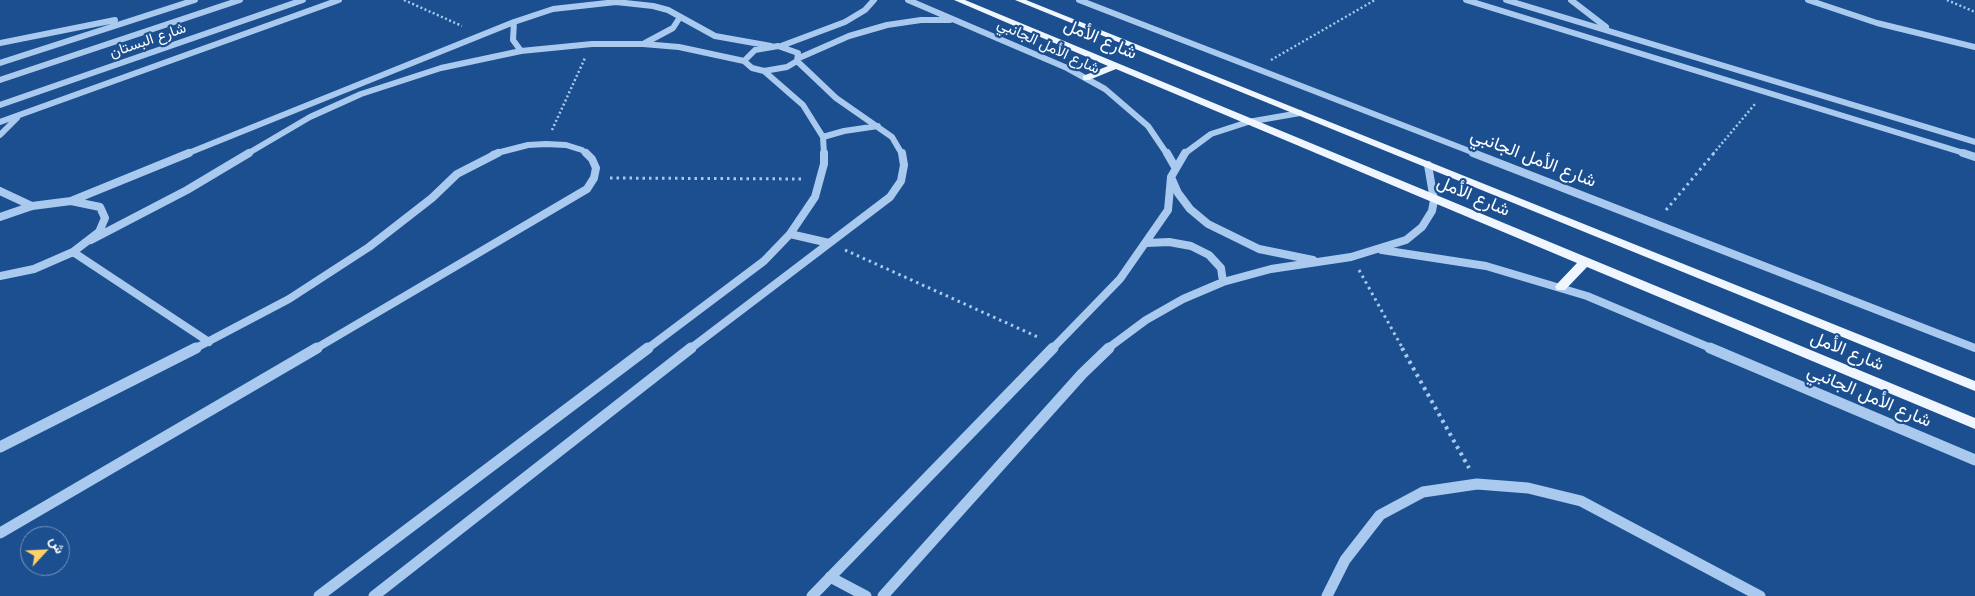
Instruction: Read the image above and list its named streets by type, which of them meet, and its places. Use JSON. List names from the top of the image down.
{
  "streets": {
    "main road": ["شارع الأمل"],
    "street": ["شارع البستان", "شارع الأمل الجانبي"]
  },
  "north": "top right"
}
